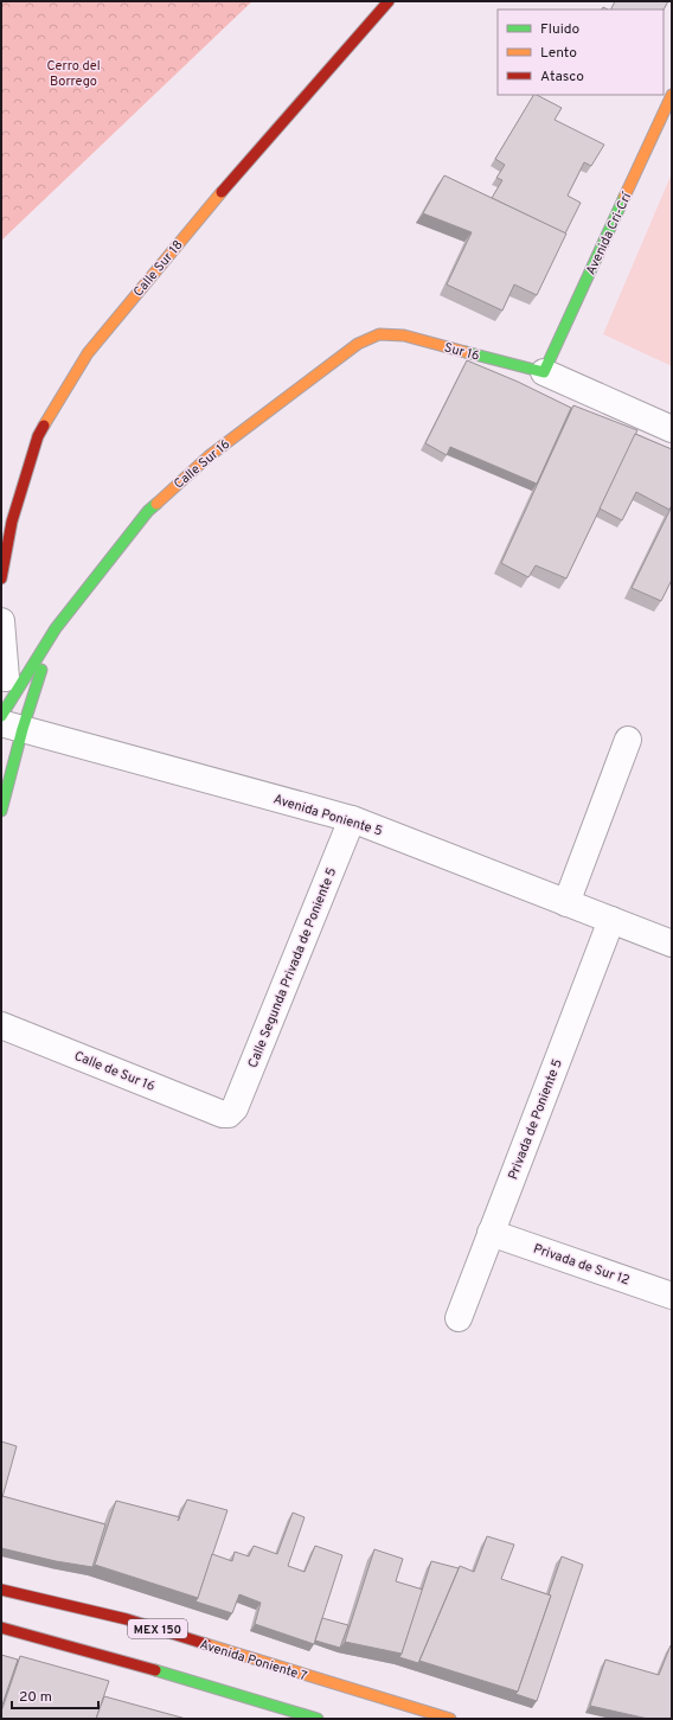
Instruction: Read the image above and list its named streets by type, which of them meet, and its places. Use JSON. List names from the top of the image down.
{
  "streets": {
    "main road": [
      "Avenida Cri-Crí",
      "Calle Sur 18",
      "Sur 16",
      "Calle Sur 16",
      "MEX 150",
      "Avenida Poniente 7"
    ],
    "street": [
      "Avenida Poniente 5",
      "Calle Segunda Privada de Poniente 5",
      "Calle de Sur 16",
      "Privada de Poniente 5",
      "Privada de Sur 12"
    ]
  },
  "crossings": [
    ["Avenida Cri-Crí", "Sur 16"],
    ["Sur 16", "Calle Sur 16"],
    ["Calle Sur 16", "Avenida Poniente 5"],
    ["Avenida Poniente 5", "Calle Segunda Privada de Poniente 5"],
    ["Avenida Poniente 5", "Privada de Poniente 5"],
    ["Calle Segunda Privada de Poniente 5", "Calle de Sur 16"],
    ["Privada de Poniente 5", "Privada de Sur 12"]
  ],
  "parks": ["Cerro del Borrego"],
  "legend": ["Fluido", "Lento", "Atasco"],
  "scale_bar": "20 m"
}
